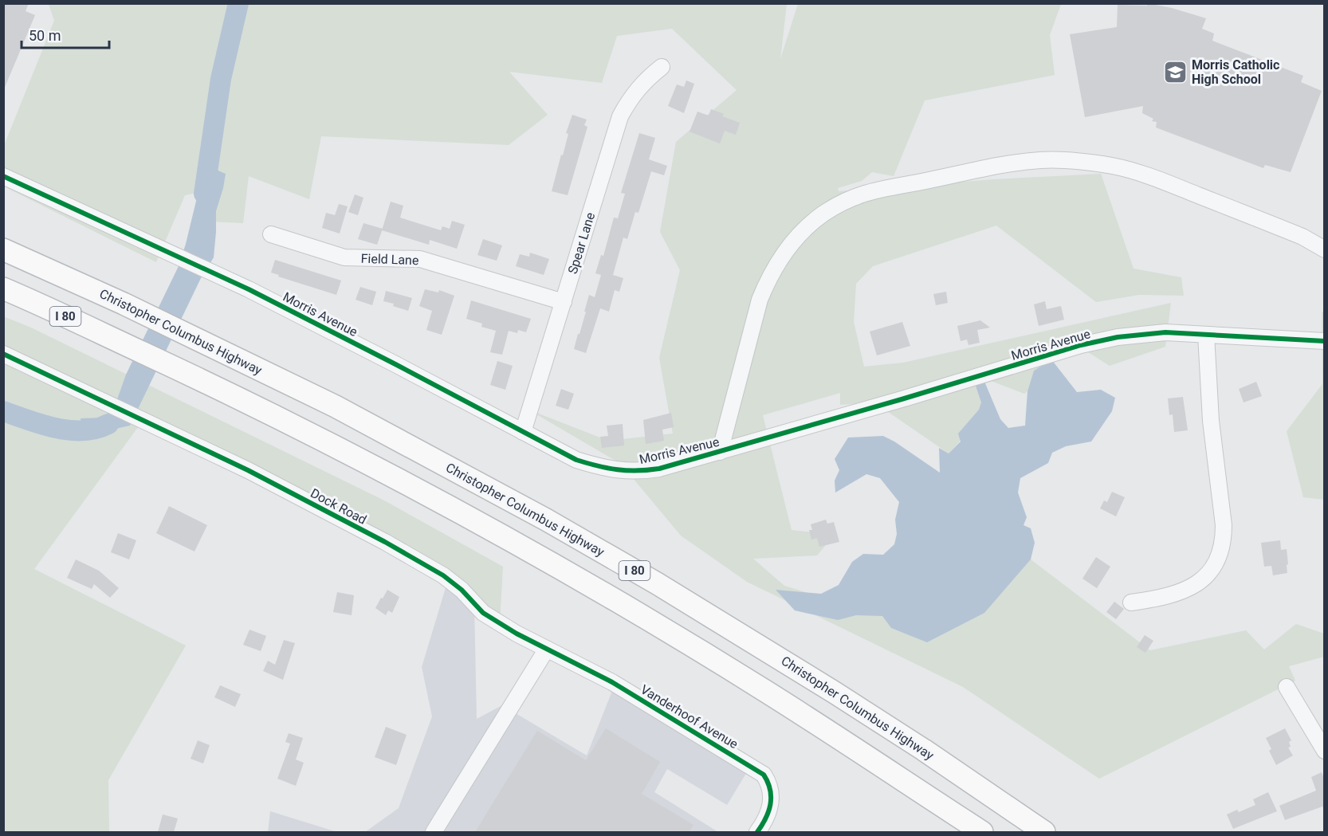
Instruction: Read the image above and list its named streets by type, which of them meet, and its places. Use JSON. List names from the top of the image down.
{
  "streets": {
    "highway": ["I 80", "Christopher Columbus Highway"],
    "street": [
      "Spear Lane",
      "Field Lane",
      "Morris Avenue",
      "Dock Road",
      "Vanderhoof Avenue"
    ]
  },
  "crossings": [
    ["Spear Lane", "Field Lane"],
    ["Spear Lane", "Morris Avenue"],
    ["Dock Road", "Vanderhoof Avenue"]
  ],
  "places": {
    "school or university": ["Morris Catholic High School"]
  },
  "scale_bar": "50 m"
}
